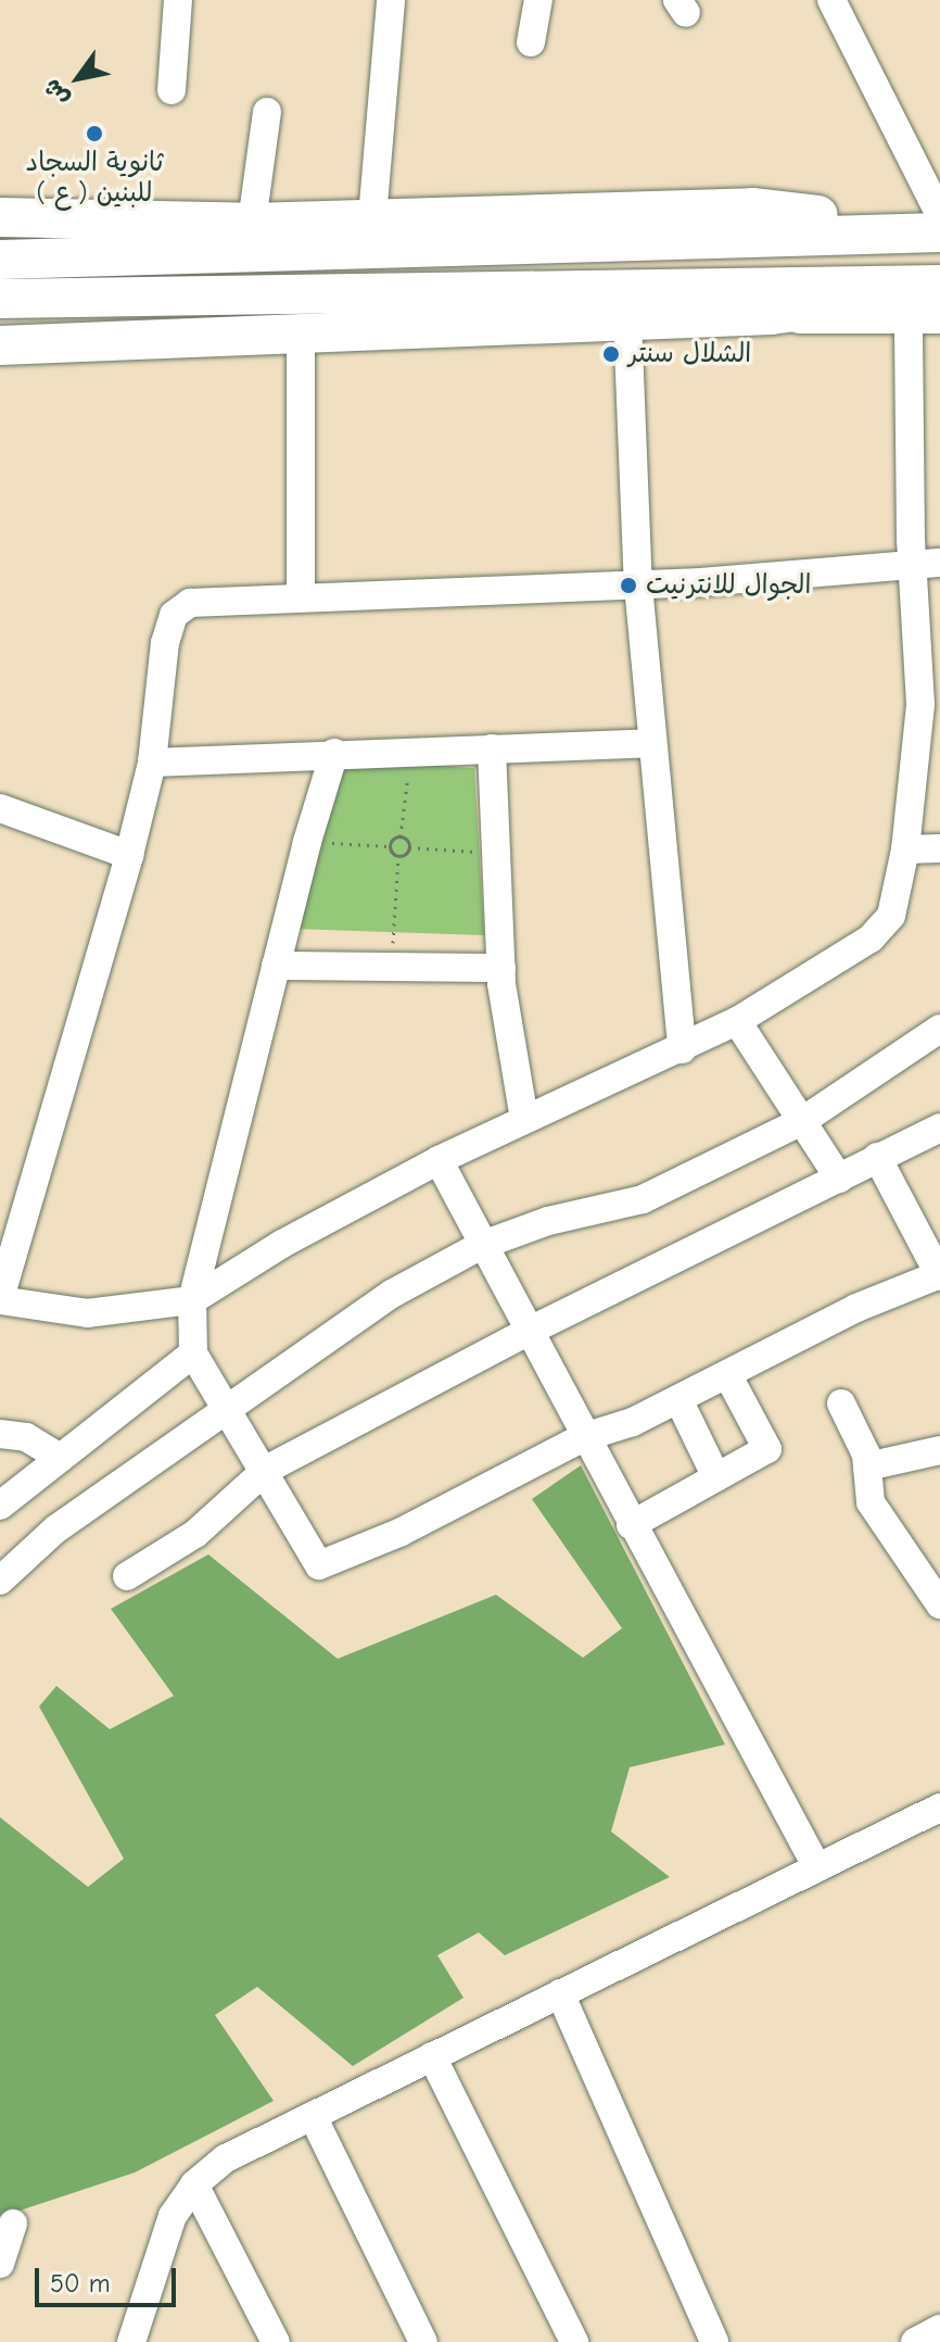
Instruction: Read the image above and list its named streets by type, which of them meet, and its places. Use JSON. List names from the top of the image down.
{
  "places": ["ثانوية السجاد ( ع ) للبنين", "الشلال سنتر", "الجوال للانترنيت"],
  "scale_bar": "50 m",
  "north": "bottom left"
}
